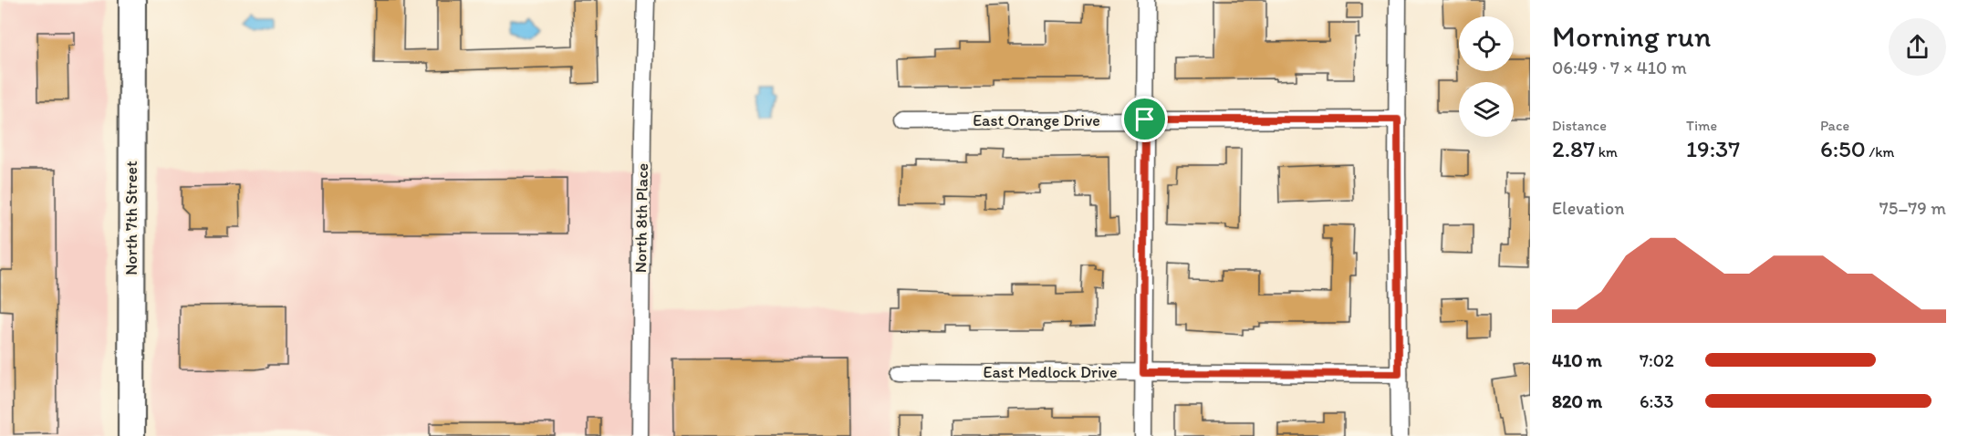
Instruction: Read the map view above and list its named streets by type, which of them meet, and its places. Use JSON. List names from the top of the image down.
{
  "streets": {
    "main road": ["North 7th Street"],
    "street": ["East Orange Drive", "North 8th Place", "East Medlock Drive"]
  },
  "page": {
    "heading": ["Morning run", "06:49 · 7 × 410 m"],
    "stats": [
      ["Distance", "2.87 km"],
      ["Time", "19:37"],
      ["Pace", "6:50 /km"]
    ],
    "chart": ["Elevation", "75–79 m"],
    "list": [
      {
        "name": "410 m",
        "note": "7:02"
      },
      {
        "name": "820 m",
        "note": "6:33"
      }
    ]
  }
}
